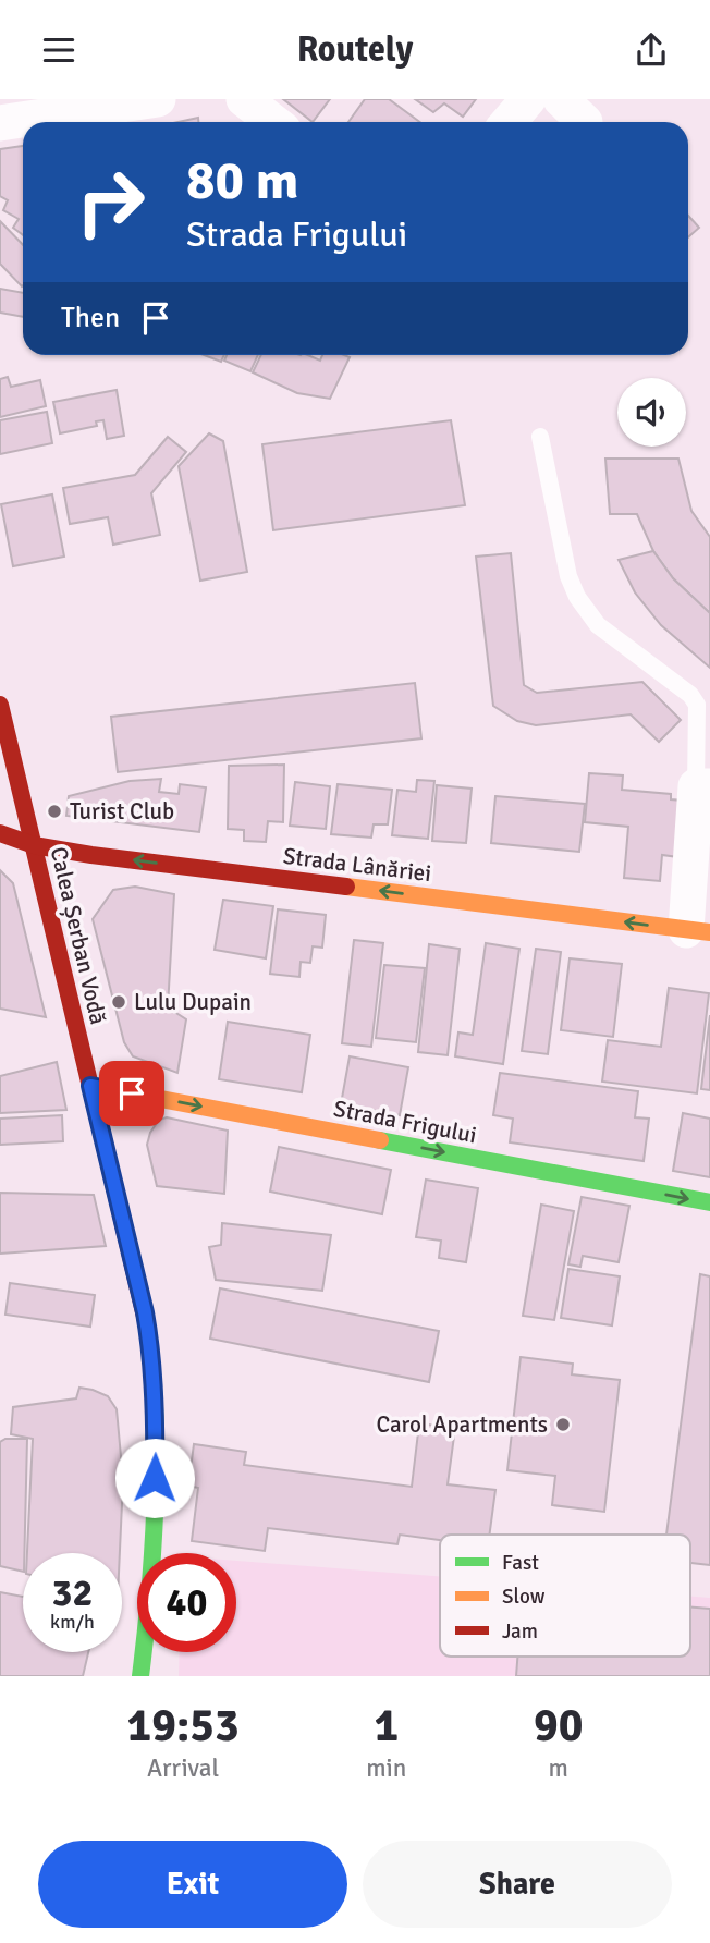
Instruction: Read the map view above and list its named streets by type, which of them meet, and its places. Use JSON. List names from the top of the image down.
{
  "streets": {
    "street": ["Strada Lânăriei", "Calea Șerban Vodă", "Strada Frigului"]
  },
  "crossings": [
    ["Strada Lânăriei", "Calea Șerban Vodă"],
    ["Calea Șerban Vodă", "Strada Frigului"]
  ],
  "one_way": ["Strada Lânăriei", "Strada Frigului"],
  "places": ["Turist Club", "Lulu Dupain", "Carol Apartments"],
  "legend": ["Fast", "Slow", "Jam"],
  "page": {
    "header": "Routely",
    "turn": ["80 m", "Strada Frigului"],
    "then": "Then",
    "speed": "32 km/h",
    "limit": "40",
    "eta": [
      "19:53",
      "Arrival",
      "1",
      "min",
      "90",
      "m"
    ],
    "buttons": ["Exit", "Share"]
  }
}
